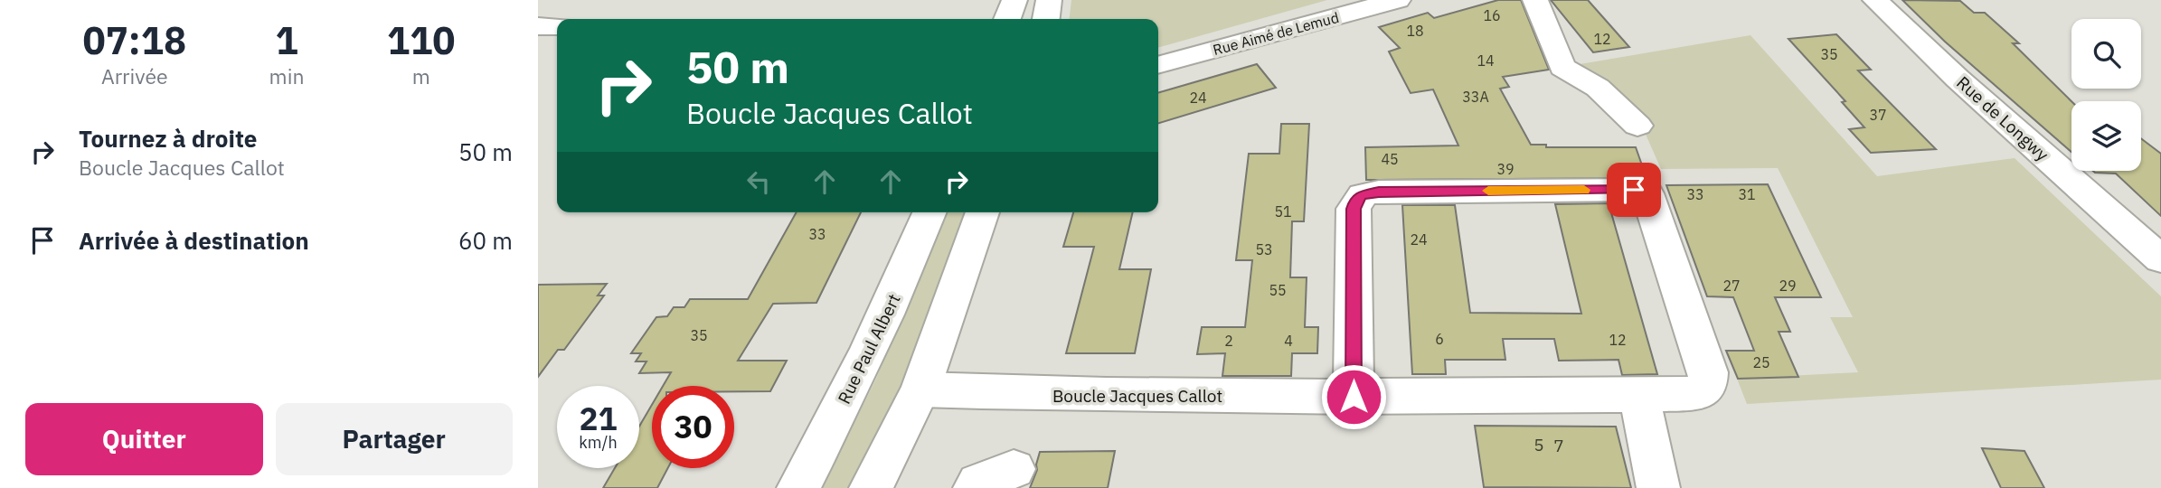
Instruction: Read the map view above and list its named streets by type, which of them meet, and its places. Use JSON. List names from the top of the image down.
{
  "streets": {
    "street": [
      "Rue Aimé de Lemud",
      "Rue de Longwy",
      "Rue Paul Albert",
      "Boucle Jacques Callot"
    ]
  },
  "house_numbers": [
    "16",
    "18",
    "12",
    "35",
    "14",
    "33A",
    "24",
    "37",
    "45",
    "39",
    "33",
    "31",
    "51",
    "33",
    "24",
    "53",
    "27",
    "29",
    "55",
    "35",
    "6",
    "12",
    "2",
    "4",
    "25",
    "5",
    "7"
  ],
  "page": {
    "eta": [
      "07:18",
      "Arrivée",
      "1",
      "min",
      "110",
      "m"
    ],
    "turn": ["50 m", "Boucle Jacques Callot"],
    "list": [
      {
        "name": "Tournez à droite",
        "note": "Boucle Jacques Callot",
        "value": "50 m"
      },
      {
        "name": "Arrivée à destination",
        "value": "60 m"
      }
    ],
    "speed": "21 km/h",
    "limit": "30",
    "buttons": ["Quitter", "Partager"]
  }
}
